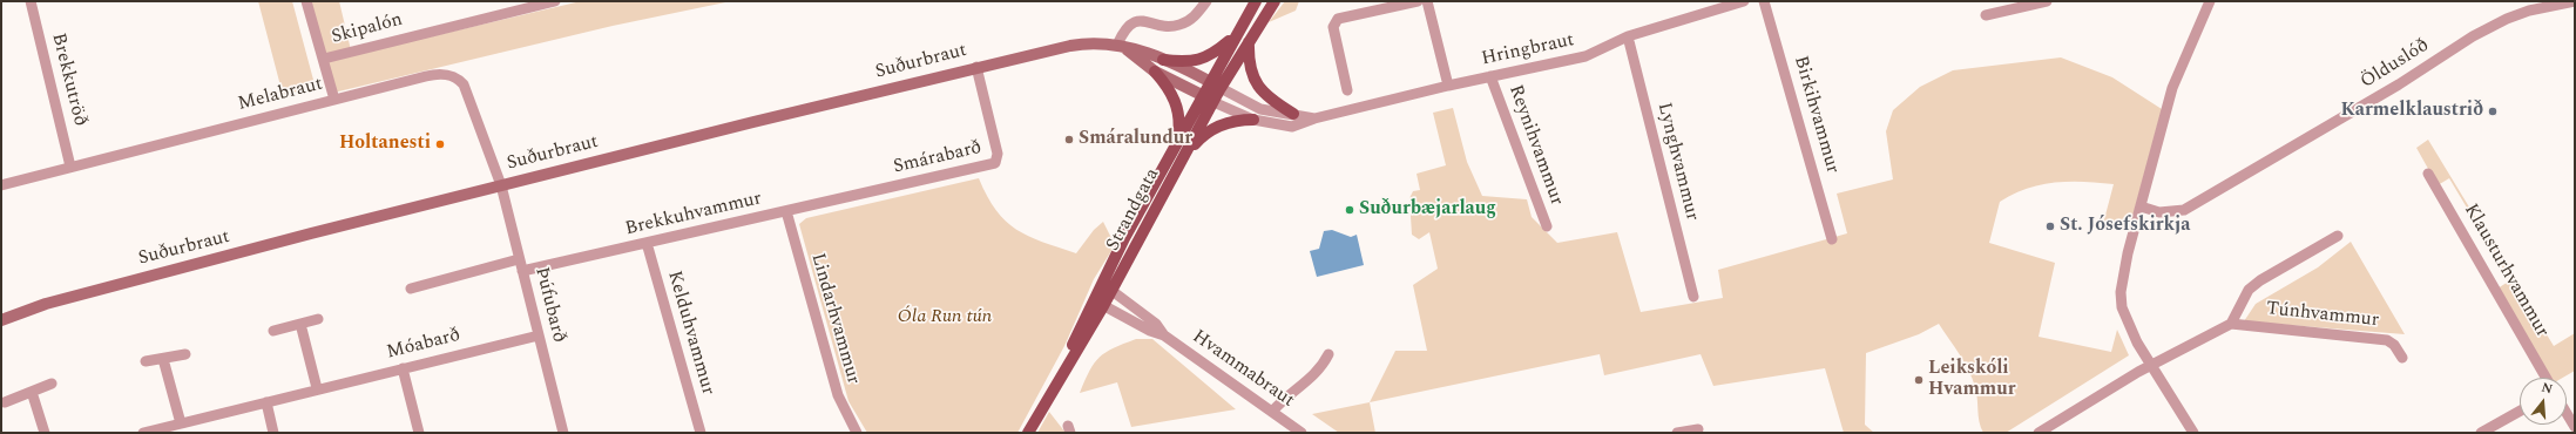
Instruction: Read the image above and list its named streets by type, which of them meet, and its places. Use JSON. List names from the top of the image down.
{
  "streets": {
    "main road": ["Strandgata"],
    "street": [
      "Skipalón",
      "Hringbraut",
      "Suðurbraut",
      "Ölduslóð",
      "Brekkutröð",
      "Melabraut",
      "Birkihvammur",
      "Reynihvammur",
      "Smárabarð",
      "Lynghvammur",
      "Brekkuhvammur",
      "Klausturhvammur",
      "Þúfubarð",
      "Túnhvammur",
      "Lindarhvammur",
      "Kelduhvammur",
      "Móabarð",
      "Hvammabraut"
    ]
  },
  "crossings": [
    ["Skipalón", "Melabraut"],
    ["Hringbraut", "Suðurbraut"],
    ["Hringbraut", "Reynihvammur"],
    ["Hringbraut", "Lynghvammur"],
    ["Hringbraut", "Strandgata"],
    ["Suðurbraut", "Melabraut"],
    ["Suðurbraut", "Smárabarð"],
    ["Suðurbraut", "Strandgata"],
    ["Suðurbraut", "Þúfubarð"],
    ["Brekkutröð", "Melabraut"],
    ["Melabraut", "Þúfubarð"],
    ["Smárabarð", "Brekkuhvammur"],
    ["Strandgata", "Hvammabraut"],
    ["Brekkuhvammur", "Þúfubarð"],
    ["Brekkuhvammur", "Lindarhvammur"],
    ["Brekkuhvammur", "Kelduhvammur"],
    ["Þúfubarð", "Móabarð"]
  ],
  "parks": ["Óla Run tún"],
  "places": [
    "Karmelklaustrið",
    "Smáralundur",
    "Holtanesti",
    "Suðurbæjarlaug",
    "St. Jósefskirkja",
    "Leikskóli Hvammur"
  ],
  "north": "top"
}
